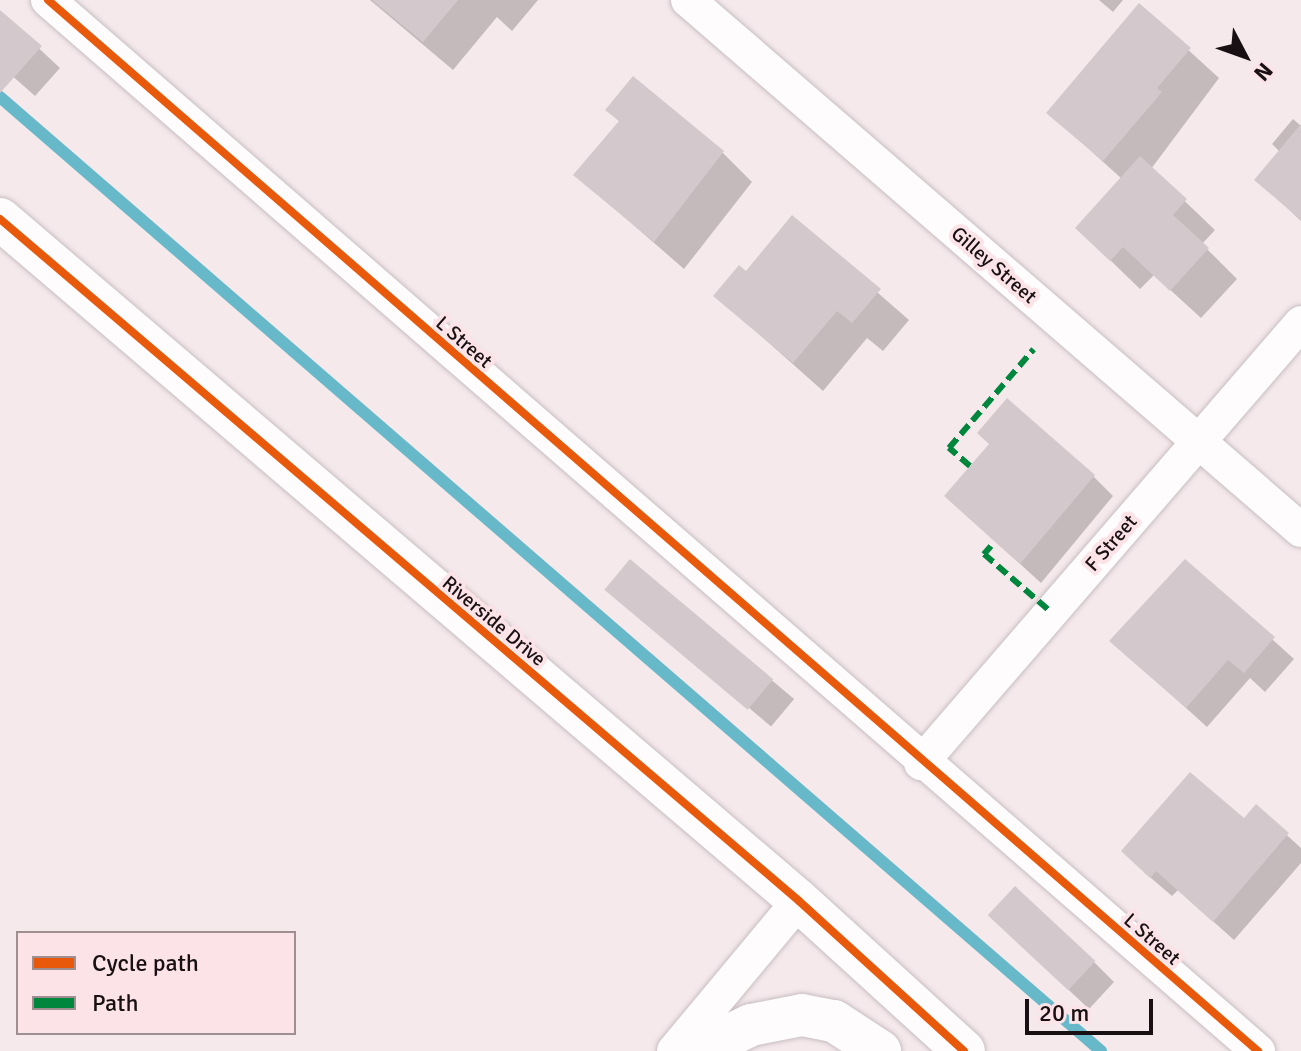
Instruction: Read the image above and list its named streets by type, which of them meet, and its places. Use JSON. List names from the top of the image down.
{
  "streets": {
    "street": [
      "Gilley Street",
      "L Street",
      "F Street",
      "Riverside Drive"
    ]
  },
  "crossings": [
    ["Gilley Street", "F Street"],
    ["L Street", "F Street"]
  ],
  "legend": ["Cycle path", "Path"],
  "scale_bar": "20 m",
  "north": "bottom right"
}
